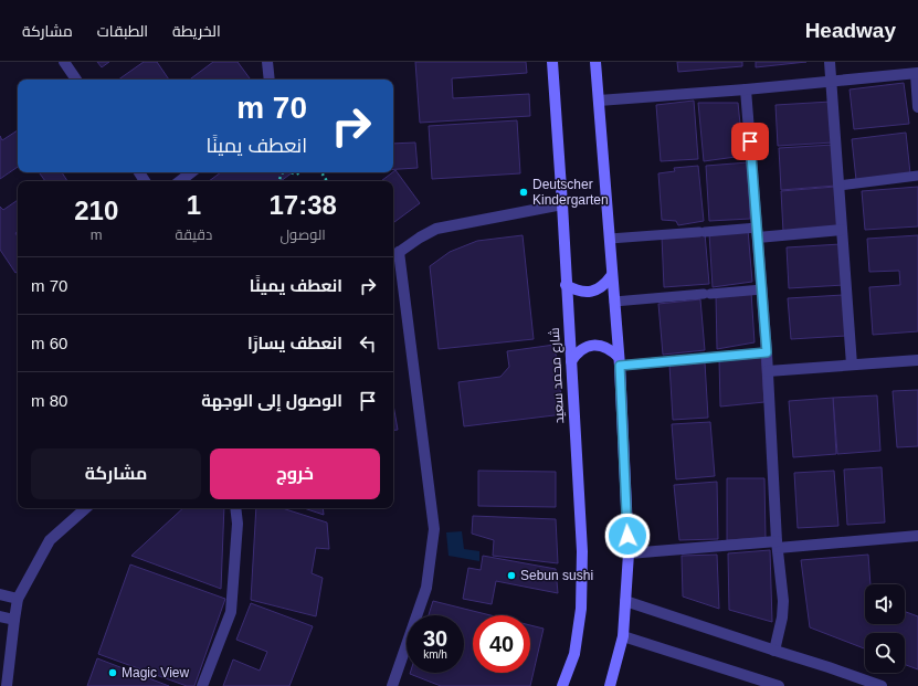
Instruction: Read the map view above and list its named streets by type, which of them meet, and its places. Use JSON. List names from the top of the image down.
{
  "streets": {
    "street": ["شارع محمد سعيد"]
  },
  "places": ["Deutscher Kindergarten", "Sebun sushi", "Magic View"],
  "page": {
    "header": "Headway",
    "nav": ["الخريطة", "الطبقات", "مشاركة"],
    "turn": ["70 m", "انعطف يمينًا"],
    "eta": [
      "17:38",
      "الوصول",
      "1",
      "دقيقة",
      "210",
      "m"
    ],
    "list": [
      {
        "name": "انعطف يمينًا",
        "value": "70 m"
      },
      {
        "name": "انعطف يسارًا",
        "value": "60 m"
      },
      {
        "name": "الوصول إلى الوجهة",
        "value": "80 m"
      }
    ],
    "buttons": ["خروج", "مشاركة"],
    "speed": "30 km/h",
    "limit": "40"
  }
}
